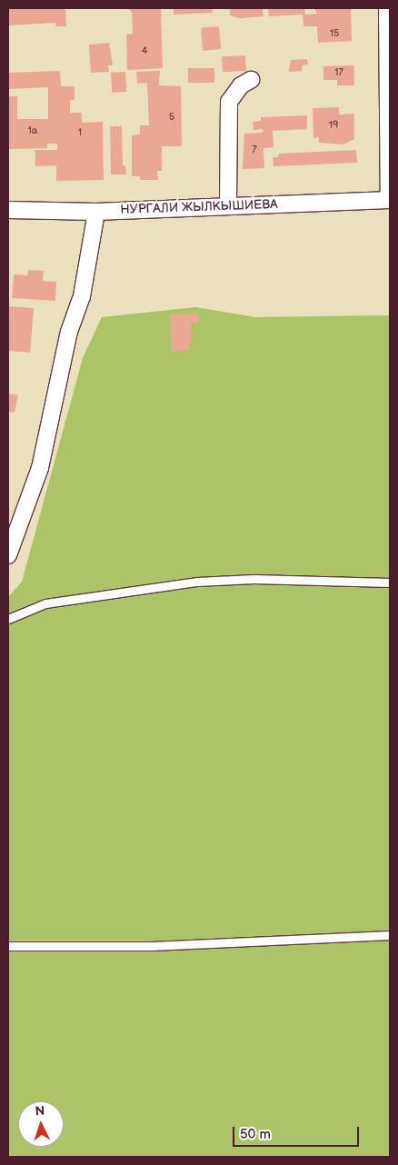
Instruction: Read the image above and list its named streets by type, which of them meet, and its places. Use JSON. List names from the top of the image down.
{
  "streets": {
    "street": ["НУРГАЛИ ЖЫЛКЫШИЕВА"]
  },
  "house_numbers": [
    "15",
    "4",
    "17",
    "5",
    "19",
    "1а",
    "1",
    "7"
  ],
  "scale_bar": "50 m",
  "north": "top"
}
